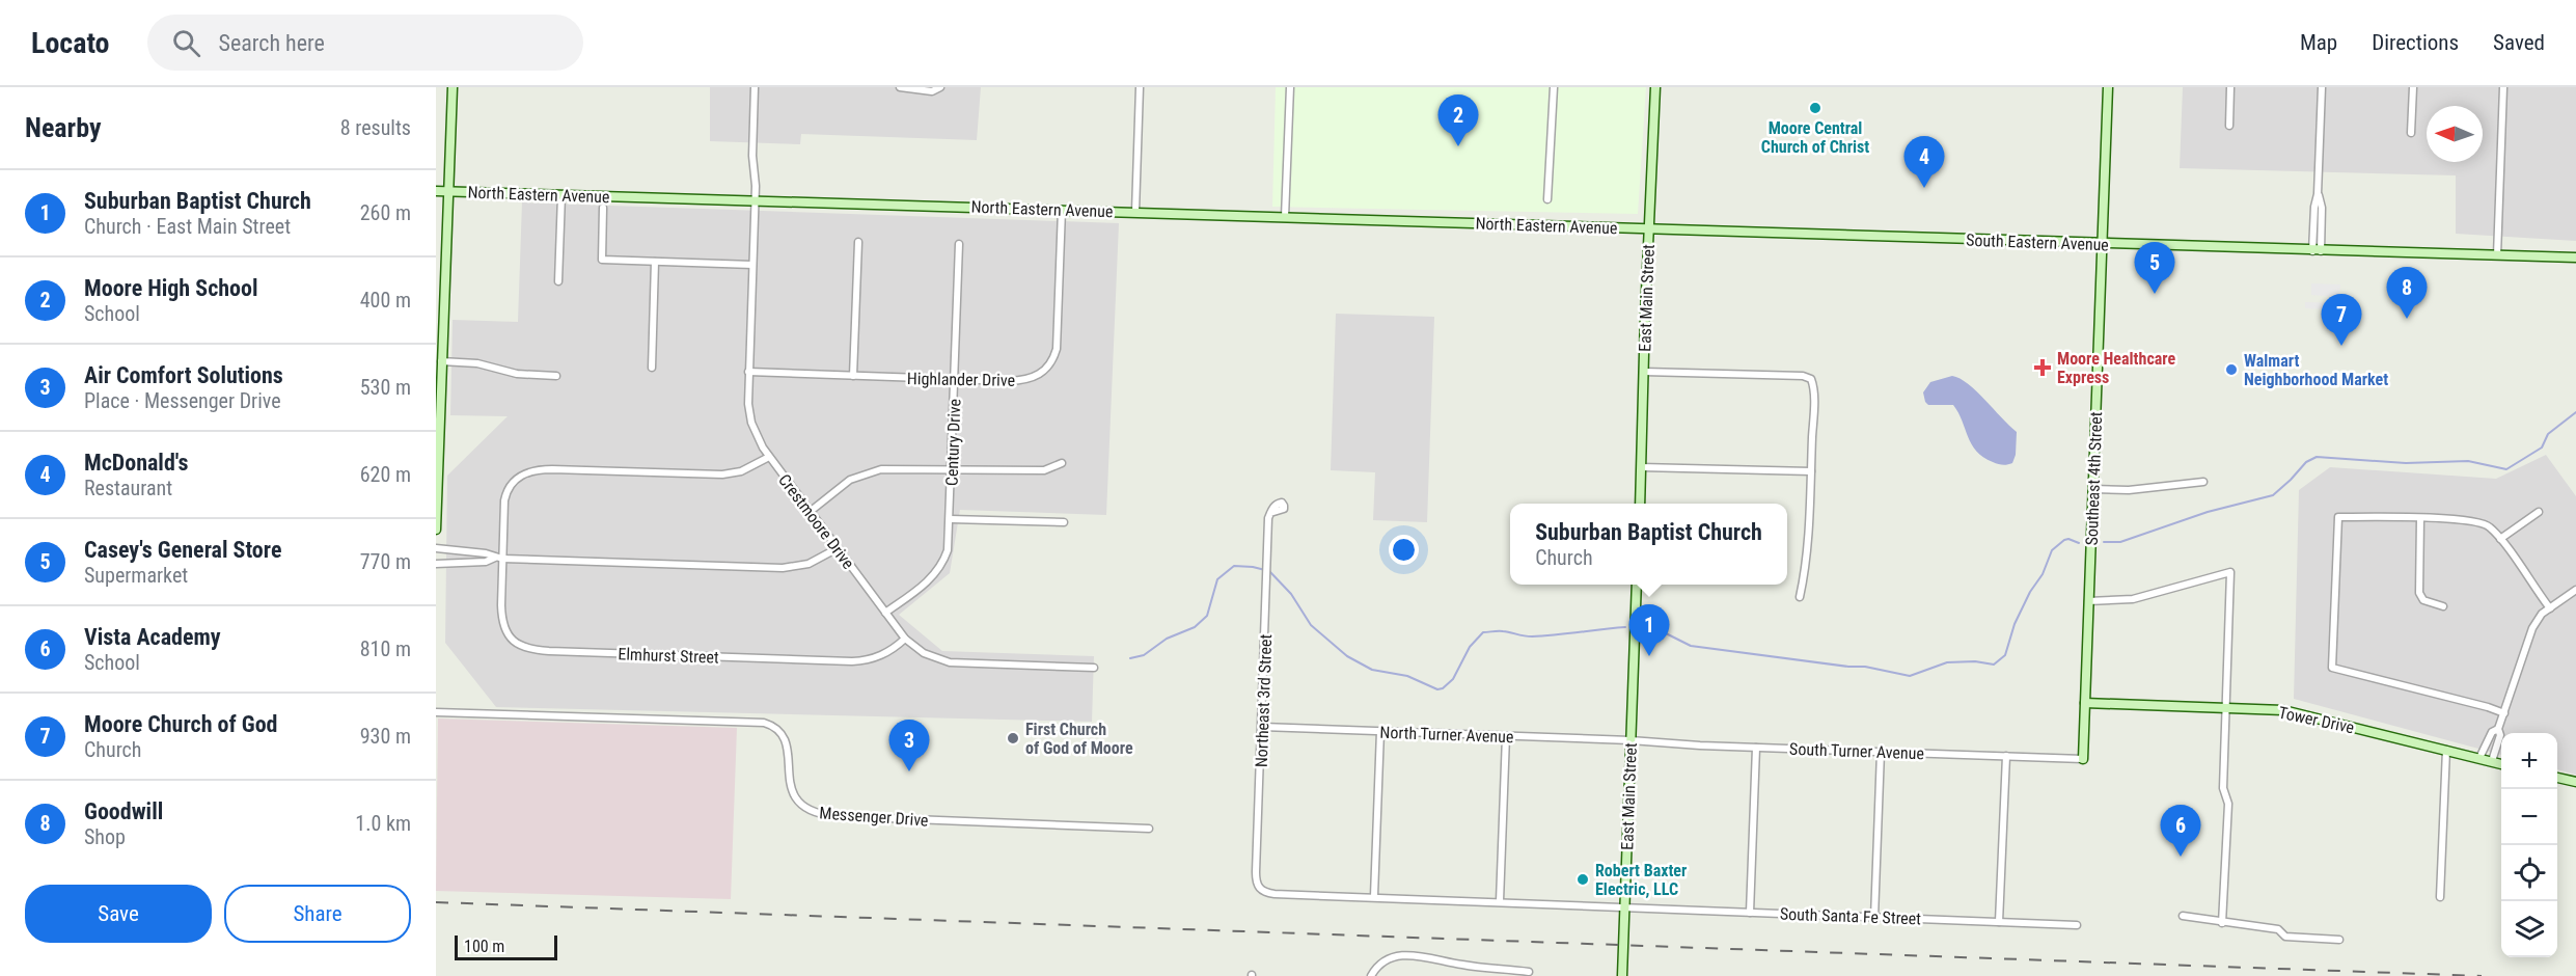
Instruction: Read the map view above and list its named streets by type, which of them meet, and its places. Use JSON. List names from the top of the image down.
{
  "streets": {
    "main road": [
      "North Eastern Avenue",
      "South Eastern Avenue",
      "East Main Street",
      "Southeast 4th Street",
      "Tower Drive"
    ],
    "street": [
      "Highlander Drive",
      "Century Drive",
      "Crestmoore Drive",
      "Elmhurst Street",
      "Northeast 3rd Street",
      "North Turner Avenue",
      "South Turner Avenue",
      "Messenger Drive",
      "South Santa Fe Street"
    ]
  },
  "crossings": [
    ["North Eastern Avenue", "South Eastern Avenue"],
    ["North Eastern Avenue", "East Main Street"],
    ["North Eastern Avenue", "Highlander Drive"],
    ["North Eastern Avenue", "Crestmoore Drive"],
    ["South Eastern Avenue", "East Main Street"],
    ["South Eastern Avenue", "Southeast 4th Street"],
    ["East Main Street", "North Turner Avenue"],
    ["East Main Street", "South Turner Avenue"],
    ["East Main Street", "South Santa Fe Street"],
    ["Highlander Drive", "Century Drive"],
    ["Highlander Drive", "Crestmoore Drive"],
    ["Century Drive", "Crestmoore Drive"],
    ["Southeast 4th Street", "Tower Drive"],
    ["Southeast 4th Street", "South Turner Avenue"],
    ["Crestmoore Drive", "Elmhurst Street"],
    ["Northeast 3rd Street", "North Turner Avenue"],
    ["Northeast 3rd Street", "South Santa Fe Street"],
    ["North Turner Avenue", "South Turner Avenue"]
  ],
  "places": {
    "other": [
      "Moore Central Church of Christ",
      "Walmart Neighborhood Market",
      "First Church of God of Moore",
      "Robert Baxter Electric, LLC"
    ],
    "health": ["Moore Healthcare Express"]
  },
  "scale_bar": "100 m",
  "north": "left",
  "page": {
    "header": "Locato",
    "search": "Search here",
    "nav": ["Map", "Directions", "Saved"],
    "heading": ["Nearby", "8 results"],
    "pins": [
      "2",
      "4",
      "5",
      "8",
      "7",
      "1",
      "3",
      "6"
    ],
    "list": [
      {
        "mark": "1",
        "name": "Suburban Baptist Church",
        "note": "Church · East Main Street",
        "value": "260 m"
      },
      {
        "mark": "2",
        "name": "Moore High School",
        "note": "School",
        "value": "400 m"
      },
      {
        "mark": "3",
        "name": "Air Comfort Solutions",
        "note": "Place · Messenger Drive",
        "value": "530 m"
      },
      {
        "mark": "4",
        "name": "McDonald's",
        "note": "Restaurant",
        "value": "620 m"
      },
      {
        "mark": "5",
        "name": "Casey's General Store",
        "note": "Supermarket",
        "value": "770 m"
      },
      {
        "mark": "6",
        "name": "Vista Academy",
        "note": "School",
        "value": "810 m"
      },
      {
        "mark": "7",
        "name": "Moore Church of God",
        "note": "Church",
        "value": "930 m"
      },
      {
        "mark": "8",
        "name": "Goodwill",
        "note": "Shop",
        "value": "1.0 km"
      }
    ],
    "popup": ["Suburban Baptist Church", "Church"],
    "map_buttons": ["+", "−"],
    "buttons": ["Save", "Share"],
    "scale": "100 m"
  }
}
